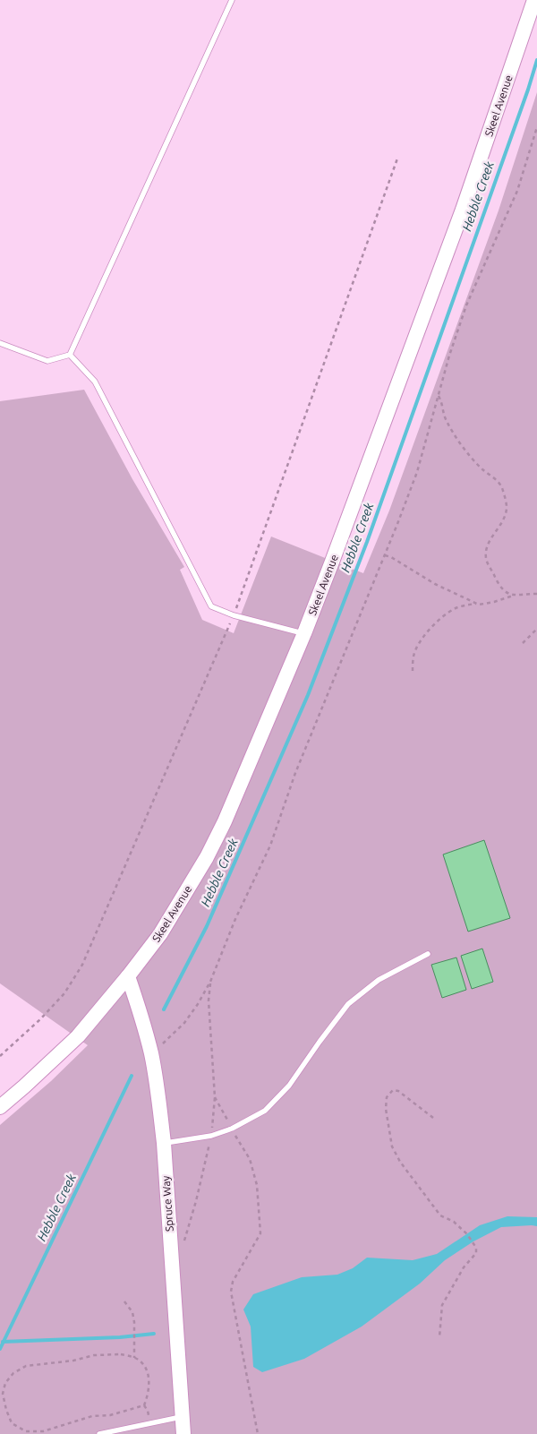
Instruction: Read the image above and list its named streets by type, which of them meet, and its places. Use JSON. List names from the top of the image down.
{
  "streets": {
    "street": ["Skeel Avenue", "Spruce Way"]
  },
  "crossings": [
    ["Skeel Avenue", "Spruce Way"]
  ],
  "water": ["Hebble Creek"]
}
